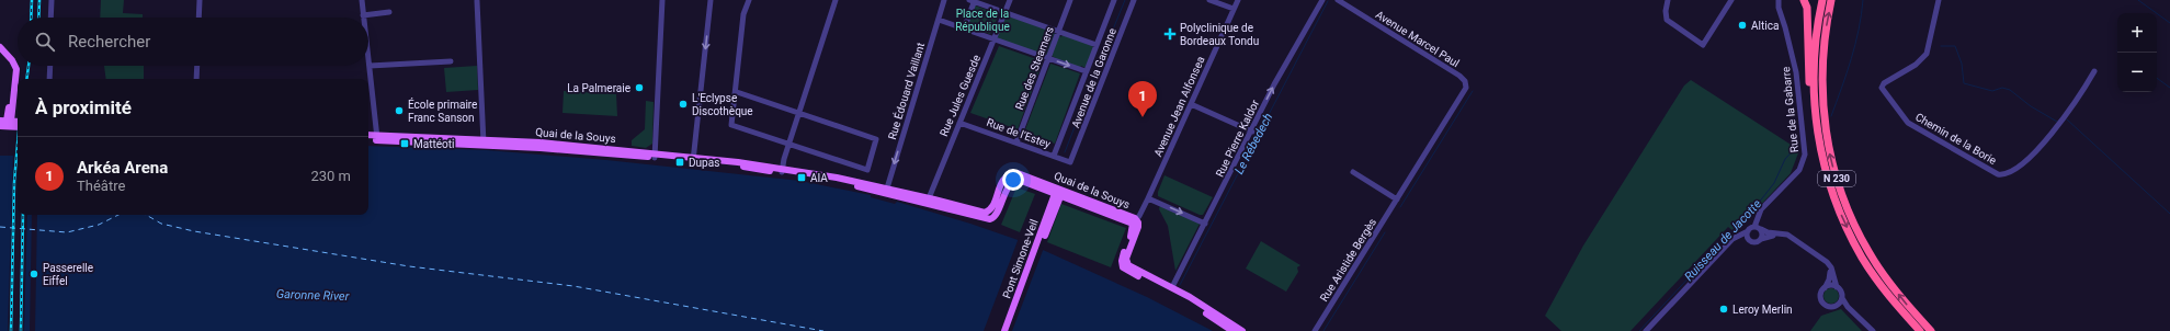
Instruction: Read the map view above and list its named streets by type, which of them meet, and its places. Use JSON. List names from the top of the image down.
{
  "streets": {
    "highway": ["N 230"],
    "main road": ["Quai de la Souys", "Pont Simone-Veil"],
    "street": [
      "Avenue Marcel Paul",
      "Rue des Steamers",
      "Avenue de la Garonne",
      "Rue Édouard Vaillant",
      "Rue Jules Guesde",
      "Avenue Jean Alfonsea",
      "Rue de la Gabarre",
      "Rue de l'Estey",
      "Rue Pierre Kaldor",
      "Chemin de la Borie",
      "Rue Aristide Bergès"
    ]
  },
  "crossings": [
    ["Avenue Marcel Paul", "Rue Aristide Bergès"],
    ["Rue des Steamers", "Rue de l'Estey"],
    ["Avenue de la Garonne", "Rue de l'Estey"],
    ["Rue Édouard Vaillant", "Quai de la Souys"],
    ["Rue Jules Guesde", "Rue de l'Estey"],
    ["Rue Jules Guesde", "Quai de la Souys"],
    ["Avenue Jean Alfonsea", "Quai de la Souys"],
    ["Quai de la Souys", "Rue Pierre Kaldor"],
    ["Quai de la Souys", "Pont Simone-Veil"]
  ],
  "one_way": ["Rue Édouard Vaillant", "Rue Pierre Kaldor"],
  "water": ["Le Rébedech", "Ruisseau de Jacotte", "Garonne River"],
  "parks": ["Place de la République"],
  "places": {
    "other": [
      "Altica",
      "La Palmeraie",
      "L'Eclypse Discothèque",
      "École primaire Franc Sanson",
      "Passerelle Eiffel",
      "Leroy Merlin"
    ],
    "health": ["Polyclinique de Bordeaux Tondu"],
    "transit": ["Mattéoti", "Dupas", "AIA"]
  },
  "page": {
    "map_buttons": ["+", "−"],
    "search": "Rechercher",
    "heading": "À proximité",
    "pins": "1",
    "list": [
      {
        "mark": "1",
        "name": "Arkéa Arena",
        "note": "Théâtre",
        "value": "230 m"
      }
    ]
  }
}
